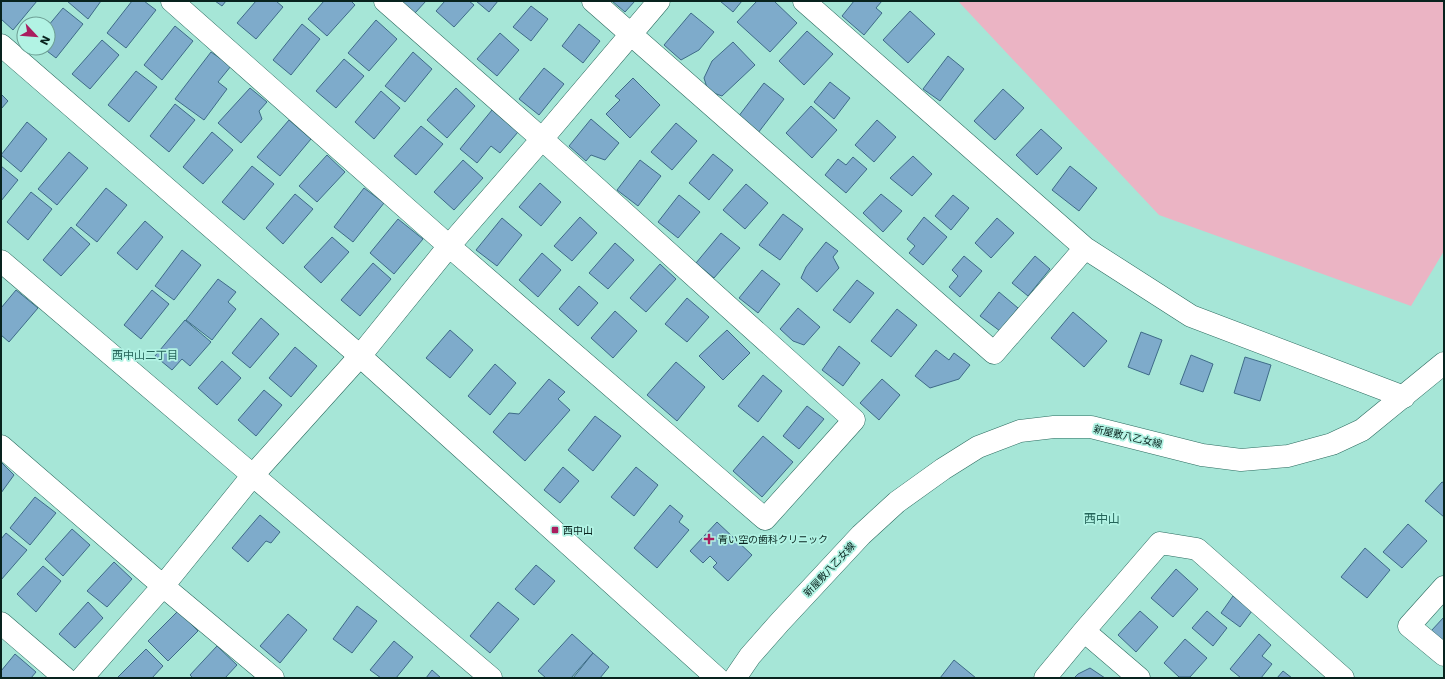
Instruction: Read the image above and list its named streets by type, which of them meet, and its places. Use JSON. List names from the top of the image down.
{
  "streets": {
    "street": ["新屋敷八乙女線"]
  },
  "districts": ["西中山二丁目", "西中山"],
  "places": {
    "transit": ["西中山"],
    "health": ["青い空の歯科クリニック"]
  },
  "north": "bottom right"
}
